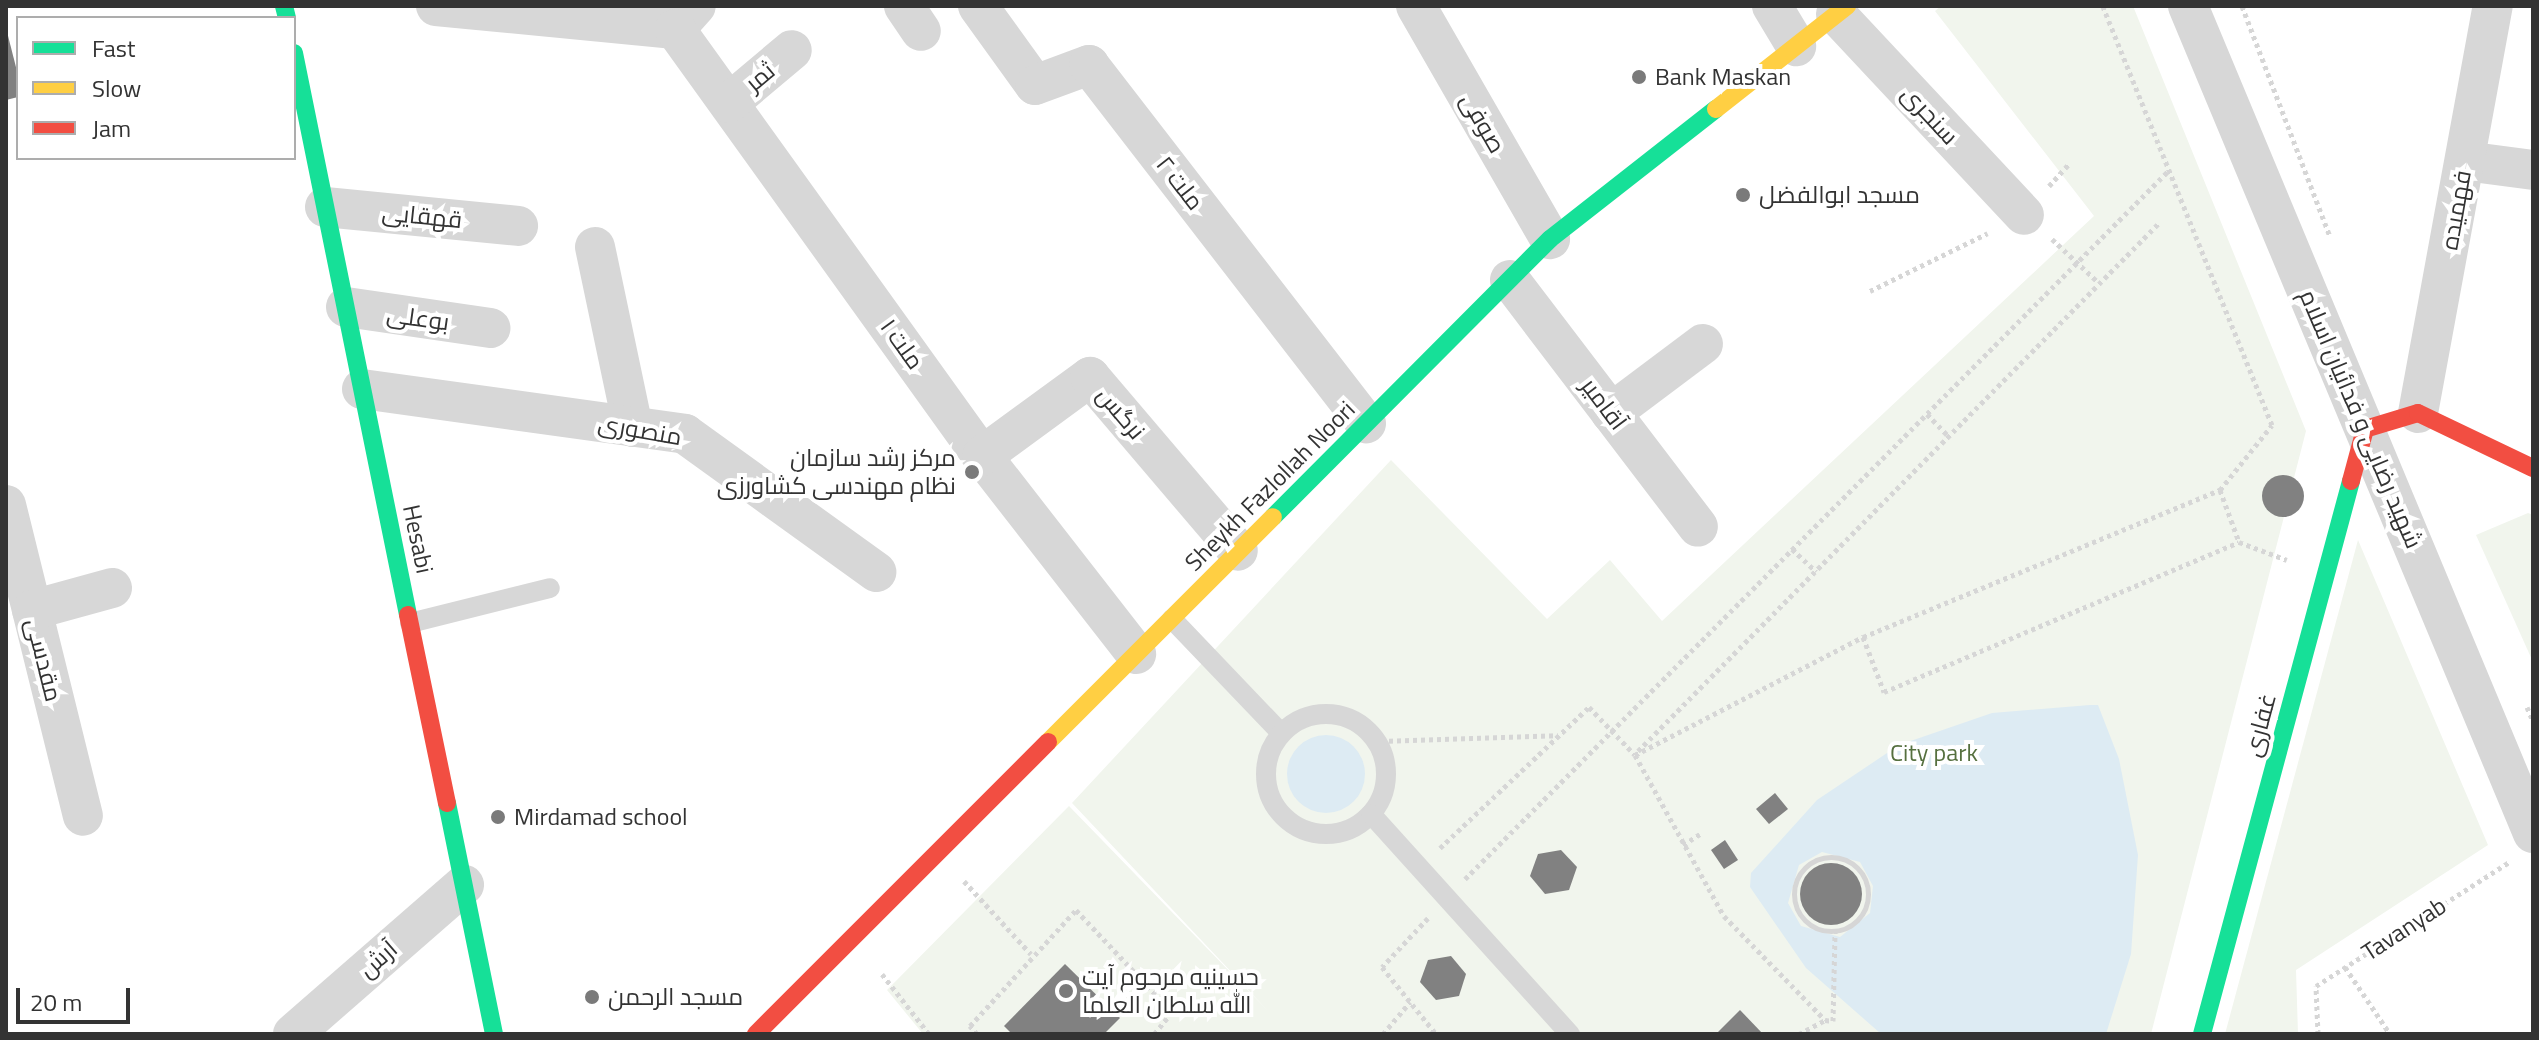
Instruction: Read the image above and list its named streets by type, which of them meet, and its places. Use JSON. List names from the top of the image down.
{
  "streets": {
    "street": [
      "ثمر",
      "سنجری",
      "صوفی",
      "ملت ۲",
      "فهمیده",
      "قهقایی",
      "بوعلی",
      "ملت ۱",
      "آقامیر",
      "نرگس",
      "شهید رضایی و فدائیان اسلام",
      "منصوری",
      "Sheykh Fazlollah Noori",
      "Hesabi",
      "مقدسی",
      "غفاری",
      "آرش"
    ],
    "path": ["Tavanyab"]
  },
  "crossings": [
    ["ثمر", "ملت ۱"],
    ["سنجری", "Sheykh Fazlollah Noori"],
    ["صوفی", "Sheykh Fazlollah Noori"],
    ["ملت ۲", "Sheykh Fazlollah Noori"],
    ["قهقایی", "Hesabi"],
    ["بوعلی", "Hesabi"],
    ["ملت ۱", "نرگس"],
    ["ملت ۱", "Sheykh Fazlollah Noori"],
    ["آقامیر", "Sheykh Fazlollah Noori"],
    ["نرگس", "Sheykh Fazlollah Noori"],
    ["شهید رضایی و فدائیان اسلام", "غفاری"],
    ["شهید رضایی و فدائیان اسلام", "Tavanyab"],
    ["منصوری", "Hesabi"],
    ["Hesabi", "آرش"]
  ],
  "parks": ["City park"],
  "places": [
    "Bank Maskan",
    "مسجد ابوالفضل",
    "مرکز رشد سازمان نظام مهندسی کشاورزی",
    "Mirdamad school",
    "حسینیه مرحوم آیت الله سلطان العلما",
    "مسجد الرحمن"
  ],
  "legend": ["Fast", "Slow", "Jam"],
  "scale_bar": "20 m"
}
